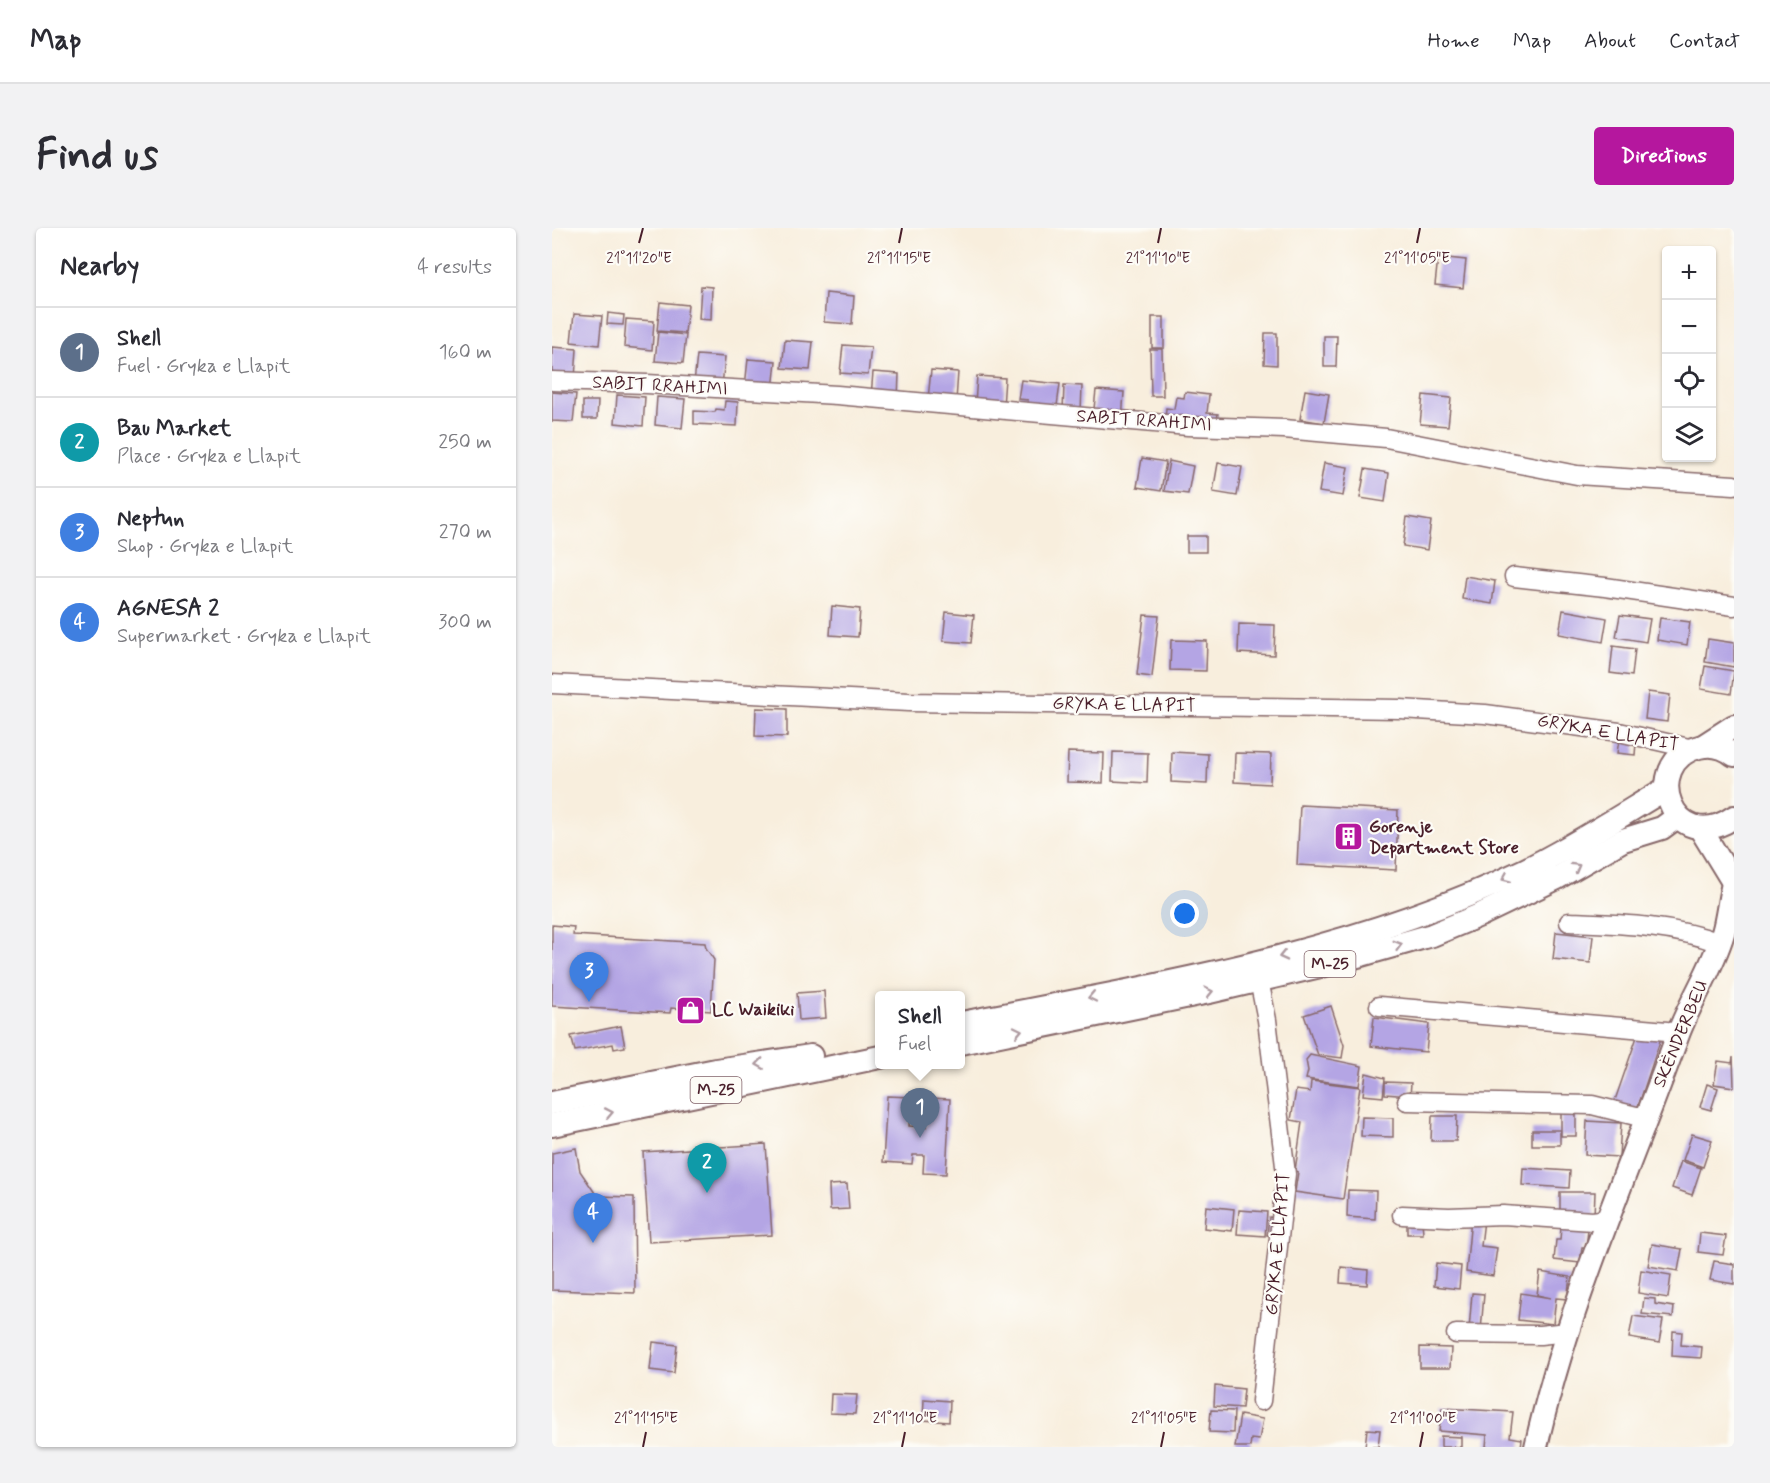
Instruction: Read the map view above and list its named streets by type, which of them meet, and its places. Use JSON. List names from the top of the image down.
{
  "streets": {
    "main road": ["GRYKA E LLAPIT", "M-25", "SKËNDERBEU"],
    "street": ["SABIT RRAHIMI"]
  },
  "crossings": [
    ["GRYKA E LLAPIT", "M-25"]
  ],
  "places": {
    "building": ["Gorenje Department Store"],
    "shop": ["LC Waikiki"]
  },
  "page": {
    "header": "Map",
    "nav": [
      "Home",
      "Map",
      "About",
      "Contact"
    ],
    "buttons": "Directions",
    "title": "Find us",
    "heading": ["Nearby", "4 results"],
    "map_buttons": ["+", "−"],
    "list": [
      {
        "mark": "1",
        "name": "Shell",
        "note": "Fuel · Gryka e Llapit",
        "value": "160 m"
      },
      {
        "mark": "2",
        "name": "Bau Market",
        "note": "Place · Gryka e Llapit",
        "value": "250 m"
      },
      {
        "mark": "3",
        "name": "Neptun",
        "note": "Shop · Gryka e Llapit",
        "value": "270 m"
      },
      {
        "mark": "4",
        "name": "AGNESA 2",
        "note": "Supermarket · Gryka e Llapit",
        "value": "300 m"
      }
    ],
    "pins": [
      "3",
      "1",
      "2",
      "4"
    ],
    "popup": ["Shell", "Fuel"]
  },
  "coordinates": [
    "21°11'20\"E",
    "21°11'15\"E",
    "21°11'10\"E",
    "21°11'05\"E",
    "21°11'00\"E"
  ]
}
